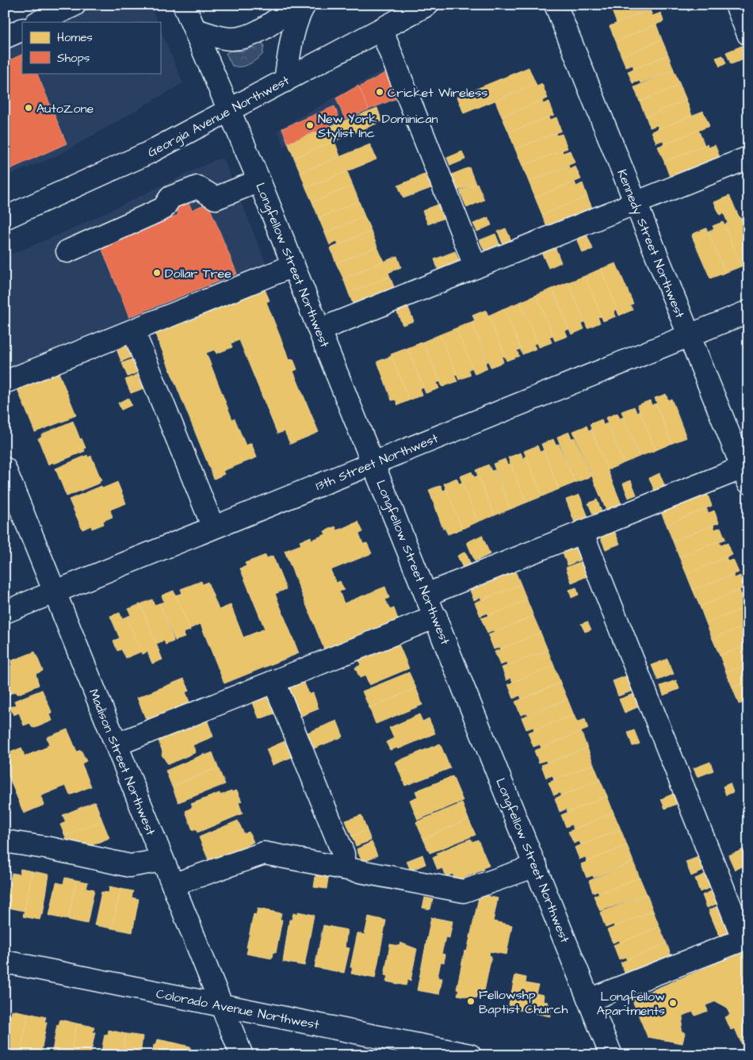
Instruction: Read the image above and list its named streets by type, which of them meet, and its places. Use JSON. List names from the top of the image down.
{
  "streets": {
    "main road": [
      "Georgia Avenue Northwest",
      "Kennedy Street Northwest",
      "Longfellow Street Northwest",
      "13th Street Northwest",
      "Madison Street Northwest",
      "Colorado Avenue Northwest"
    ]
  },
  "crossings": [
    ["Georgia Avenue Northwest", "Longfellow Street Northwest"],
    ["Kennedy Street Northwest", "13th Street Northwest"],
    ["Longfellow Street Northwest", "13th Street Northwest"],
    ["13th Street Northwest", "Madison Street Northwest"],
    ["Madison Street Northwest", "Colorado Avenue Northwest"]
  ],
  "places": [
    "Cricket Wireless",
    "AutoZone",
    "New York Dominican Stylist Inc",
    "Dollar Tree",
    "Fellowshp Baptist Church",
    "Longfellow Apartments"
  ],
  "legend": ["Homes", "Shops"]
}
